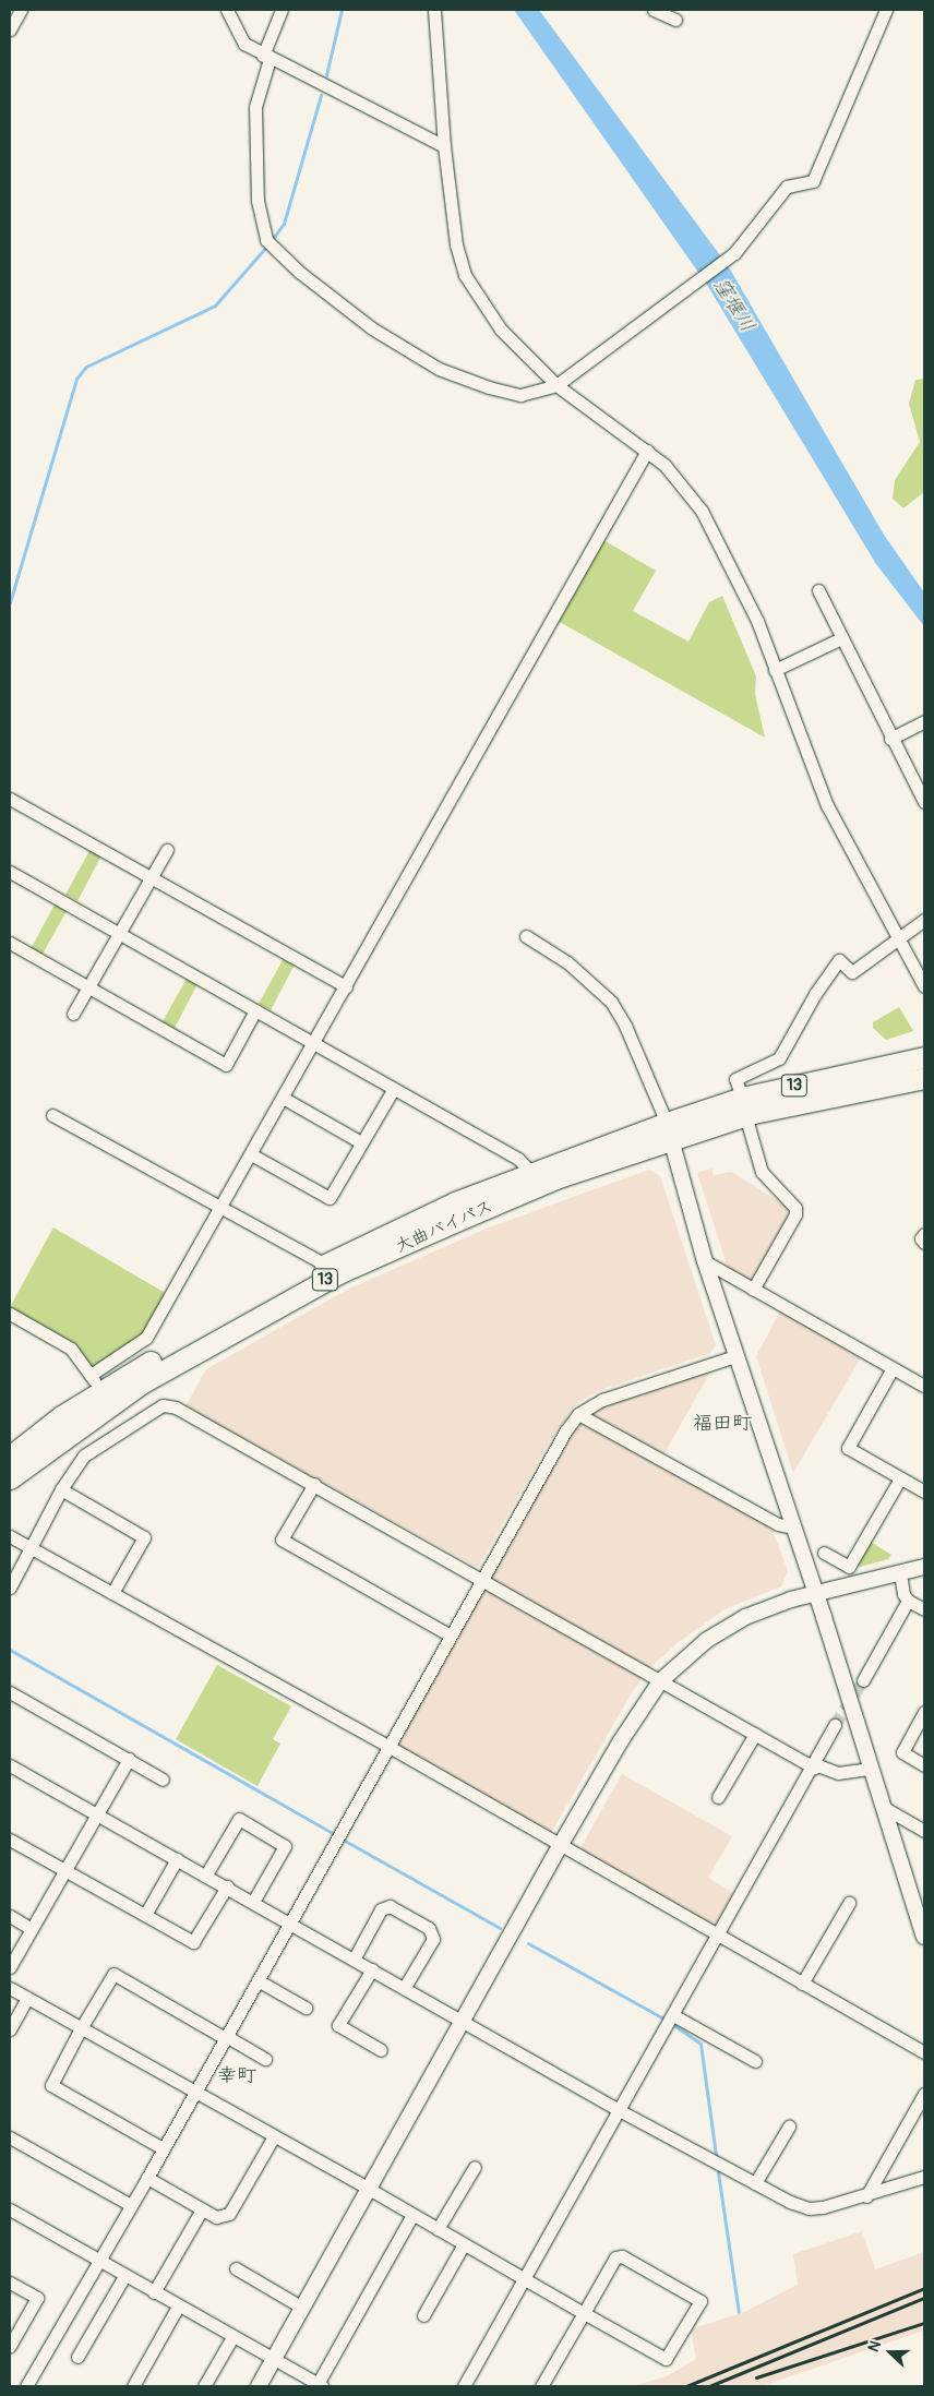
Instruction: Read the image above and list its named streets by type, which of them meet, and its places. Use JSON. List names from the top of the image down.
{
  "streets": {
    "highway": ["13", "大曲バイパス"]
  },
  "districts": ["福田町", "幸町"],
  "water": ["窪堰川"],
  "north": "left"
}
